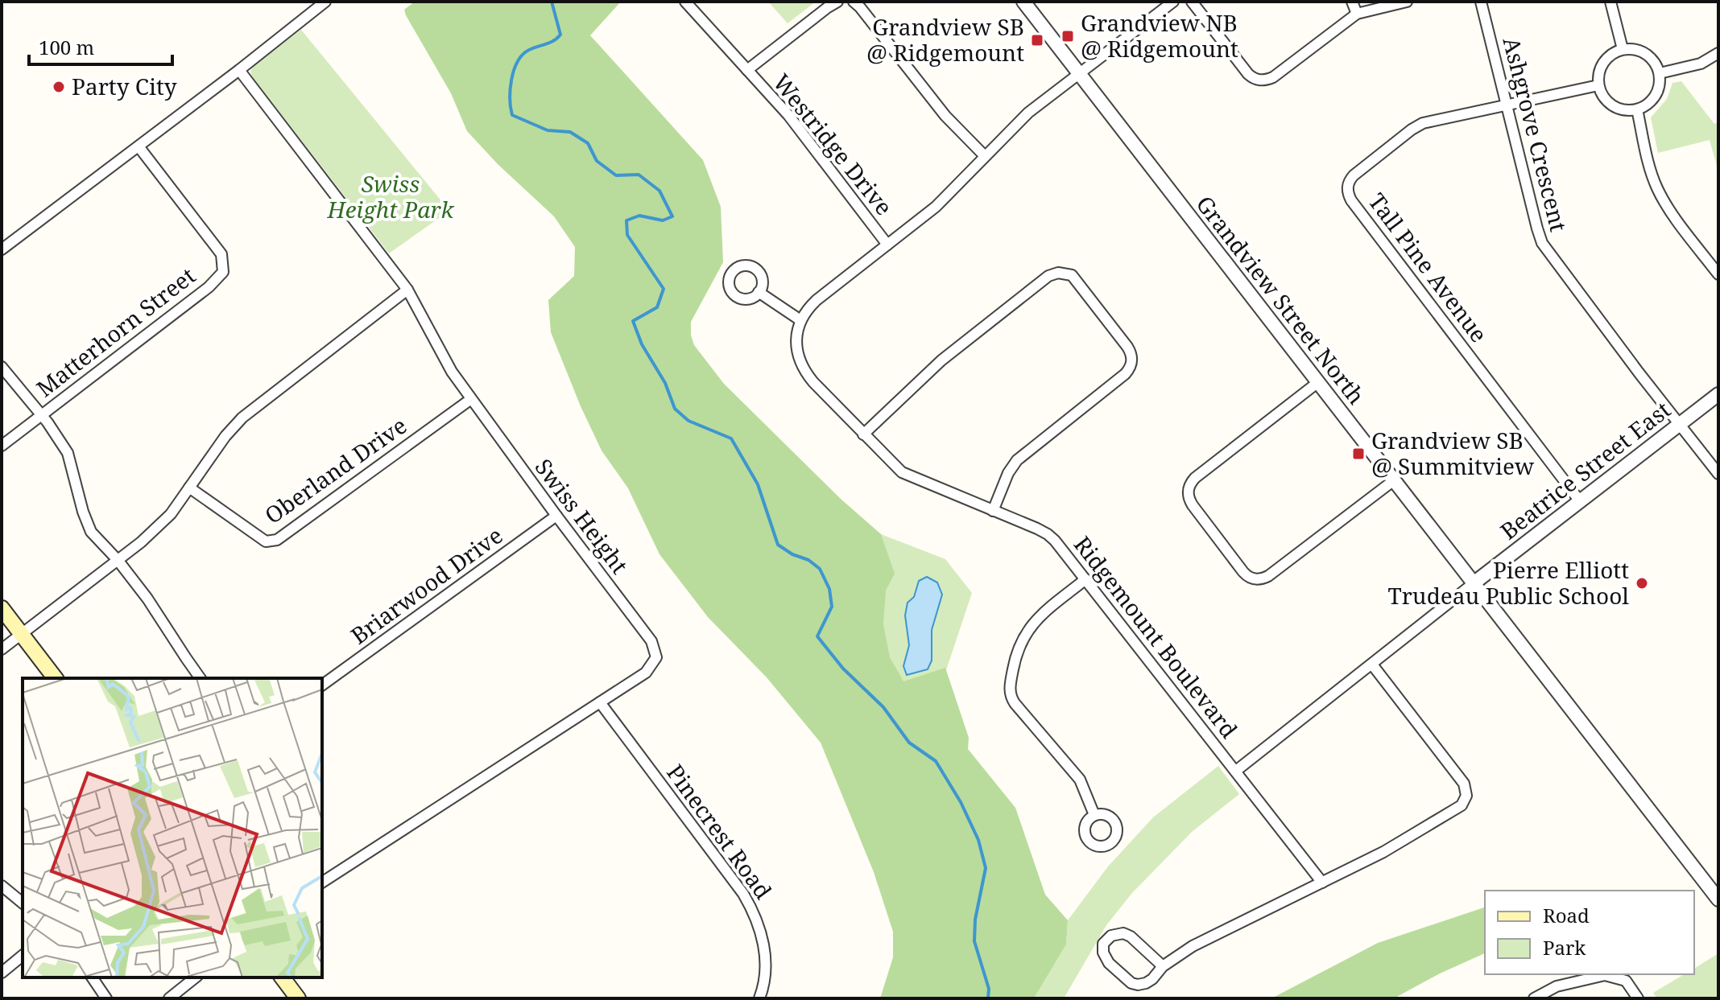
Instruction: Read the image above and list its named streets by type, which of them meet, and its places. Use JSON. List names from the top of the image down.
{
  "streets": {
    "street": [
      "Ashgrove Crescent",
      "Westridge Drive",
      "Tall Pine Avenue",
      "Grandview Street North",
      "Matterhorn Street",
      "Oberland Drive",
      "Beatrice Street East",
      "Swiss Height",
      "Briarwood Drive",
      "Ridgemount Boulevard",
      "Pinecrest Road"
    ]
  },
  "crossings": [
    ["Ashgrove Crescent", "Tall Pine Avenue"],
    ["Ashgrove Crescent", "Beatrice Street East"],
    ["Tall Pine Avenue", "Beatrice Street East"],
    ["Grandview Street North", "Beatrice Street East"],
    ["Oberland Drive", "Swiss Height"],
    ["Beatrice Street East", "Ridgemount Boulevard"],
    ["Swiss Height", "Briarwood Drive"],
    ["Swiss Height", "Pinecrest Road"]
  ],
  "parks": ["Swiss Height Park"],
  "places": {
    "transit": ["Grandview NB @ Ridgemount", "Grandview SB @ Ridgemount", "Grandview SB @ Summitview"],
    "other": ["Party City", "Pierre Elliott Trudeau Public School"]
  },
  "legend": ["Road", "Park"],
  "scale_bar": "100 m"
}
